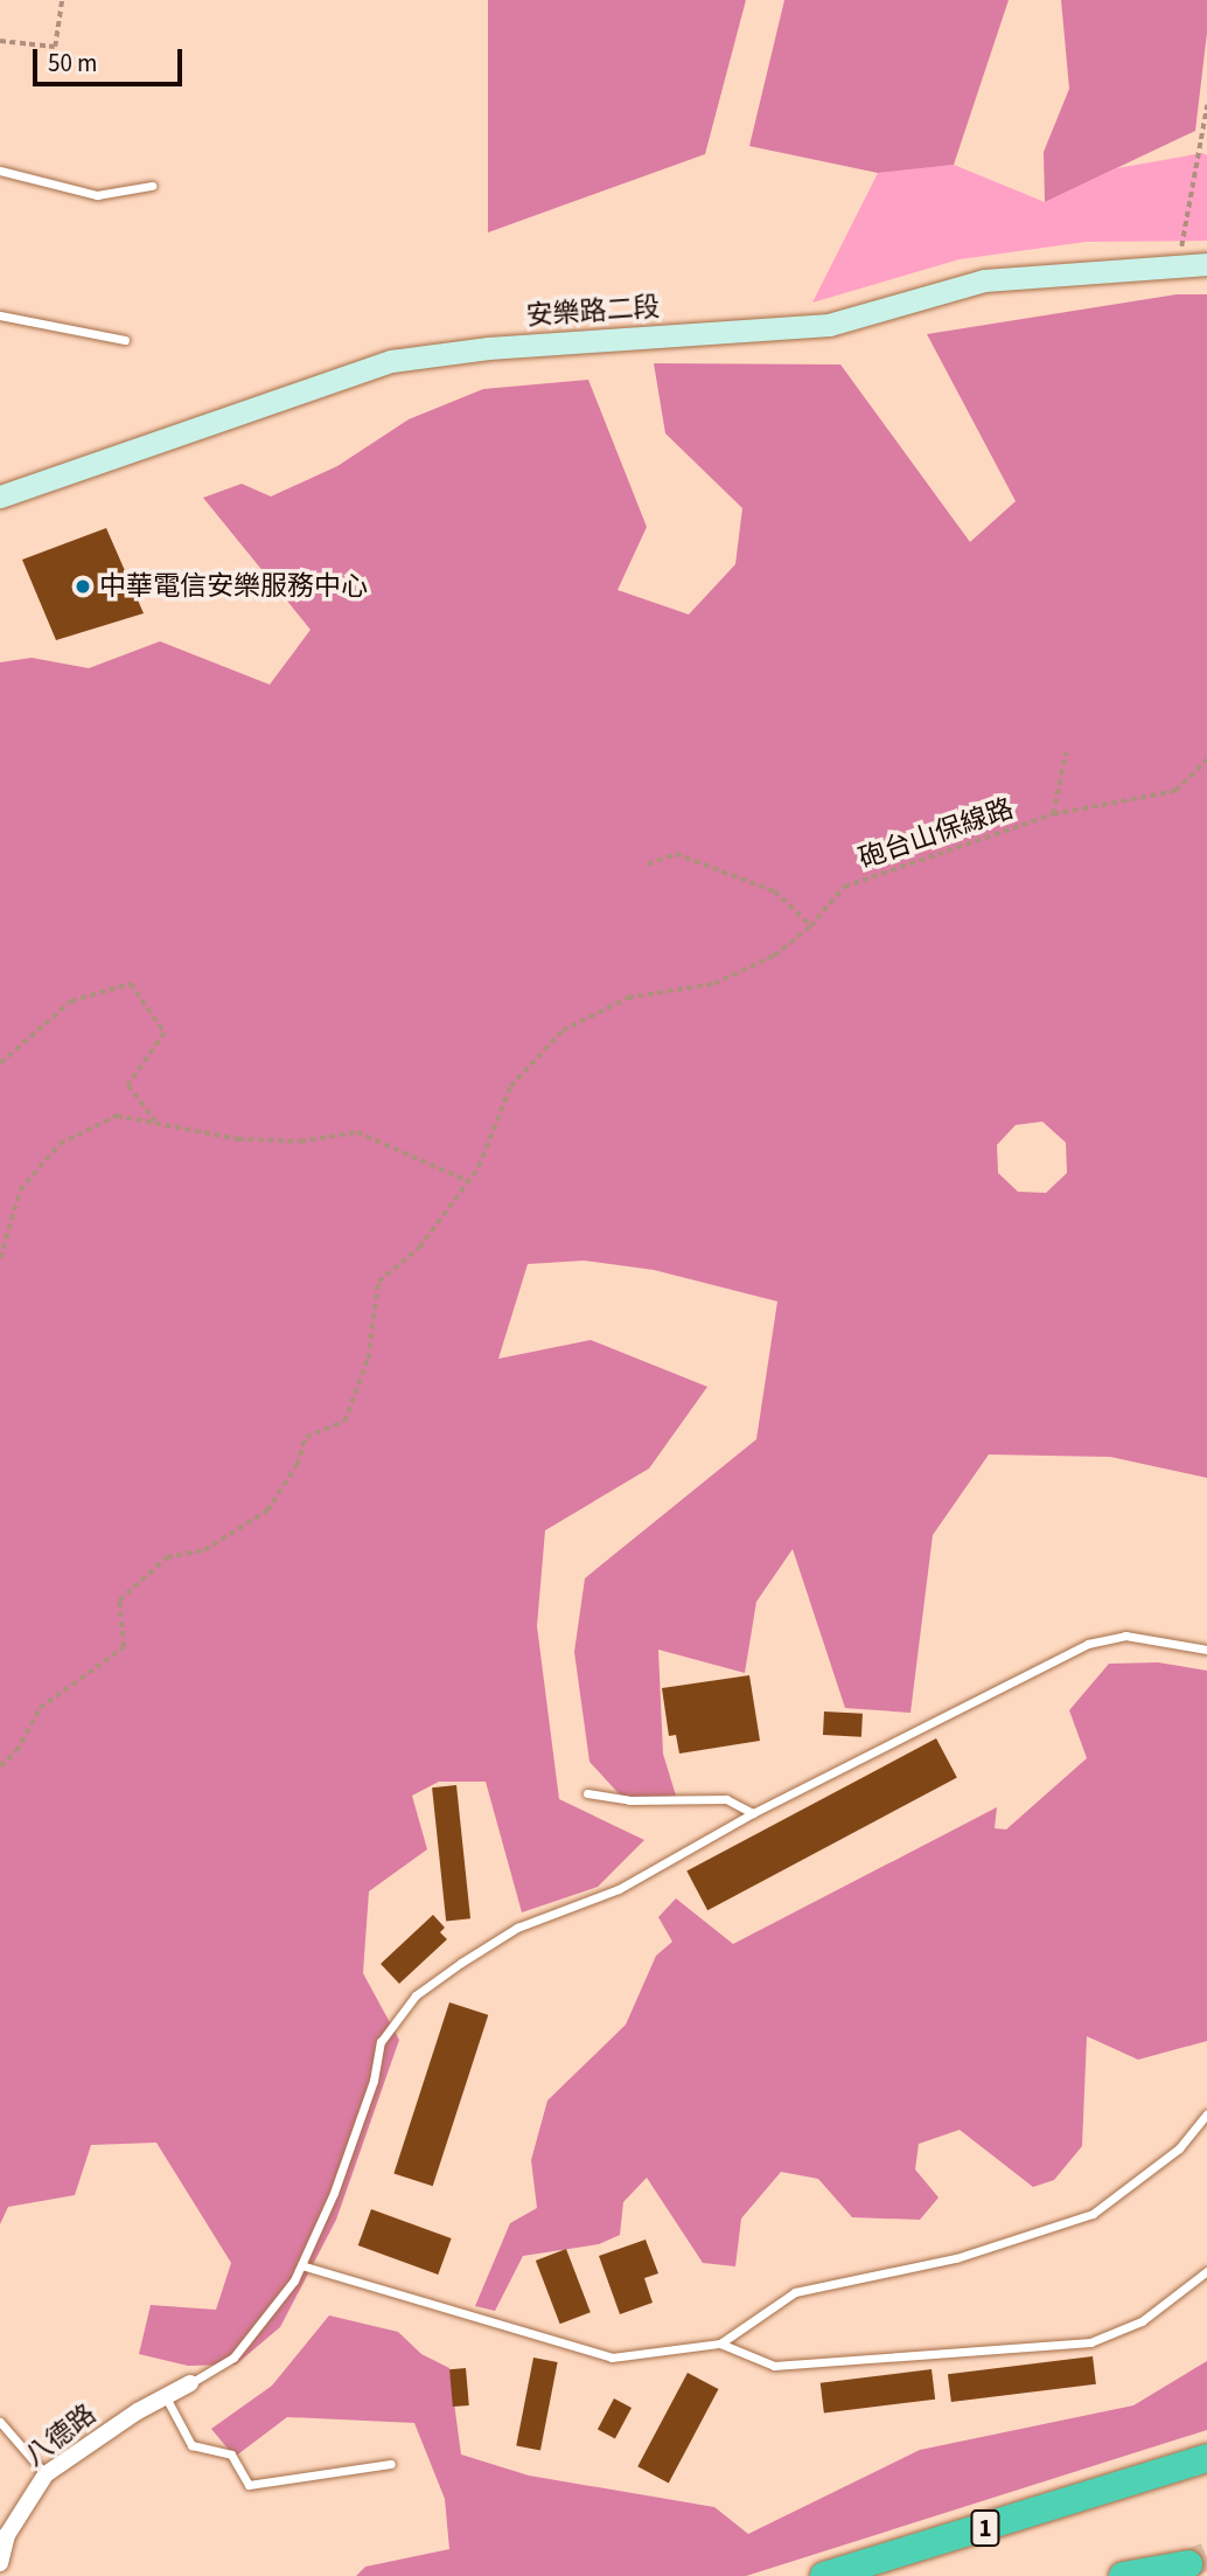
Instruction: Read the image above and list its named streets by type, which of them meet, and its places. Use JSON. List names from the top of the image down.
{
  "streets": {
    "highway": ["1"],
    "street": ["安樂路二段", "八德路"],
    "path": ["砲台山保線路"]
  },
  "places": ["中華電信安樂服務中心"],
  "scale_bar": "50 m"
}
